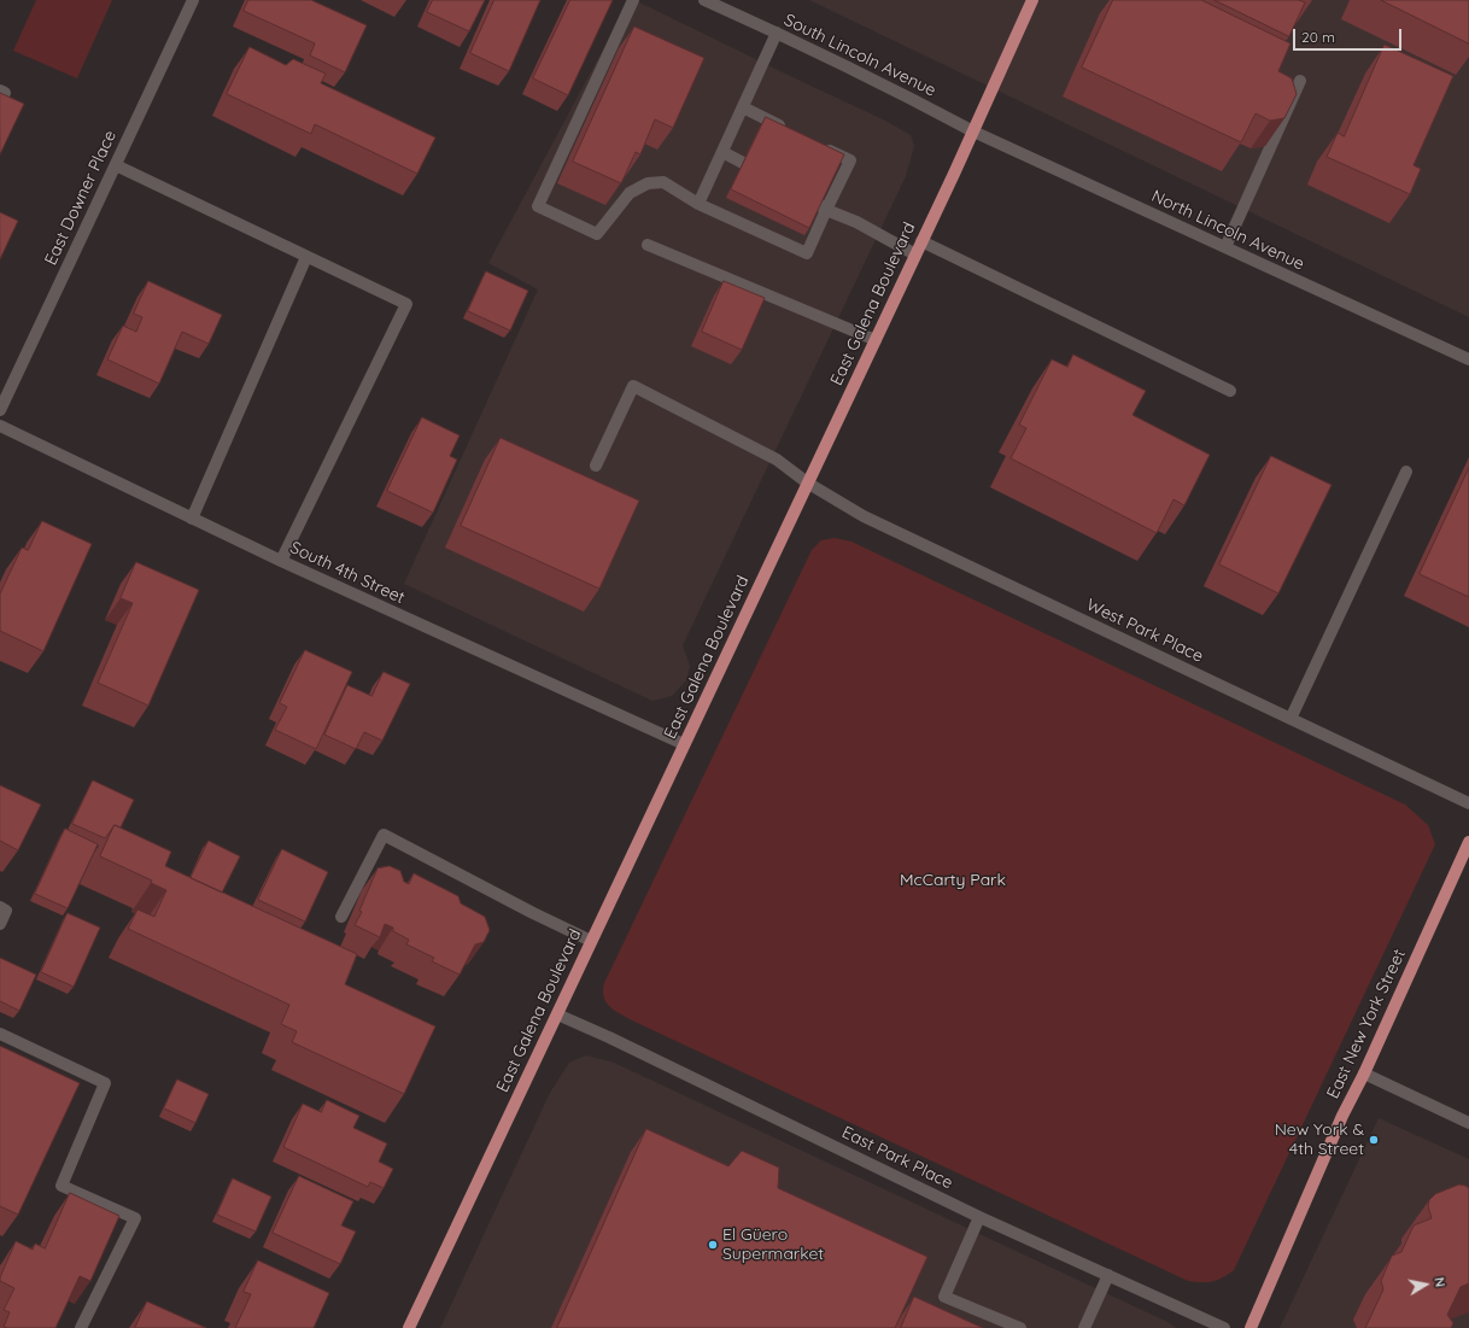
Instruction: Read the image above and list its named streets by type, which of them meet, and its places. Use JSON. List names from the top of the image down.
{
  "streets": {
    "main road": ["East Galena Boulevard", "East New York Street"],
    "street": [
      "South Lincoln Avenue",
      "East Downer Place",
      "North Lincoln Avenue",
      "South 4th Street",
      "West Park Place",
      "East Park Place"
    ]
  },
  "crossings": [
    ["South Lincoln Avenue", "North Lincoln Avenue"],
    ["South Lincoln Avenue", "East Galena Boulevard"],
    ["North Lincoln Avenue", "East Galena Boulevard"],
    ["East Galena Boulevard", "South 4th Street"],
    ["East Galena Boulevard", "West Park Place"],
    ["East Galena Boulevard", "East Park Place"]
  ],
  "parks": ["McCarty Park"],
  "places": ["New York & 4th Street", "El Güero Supermarket"],
  "scale_bar": "20 m",
  "north": "right"
}
